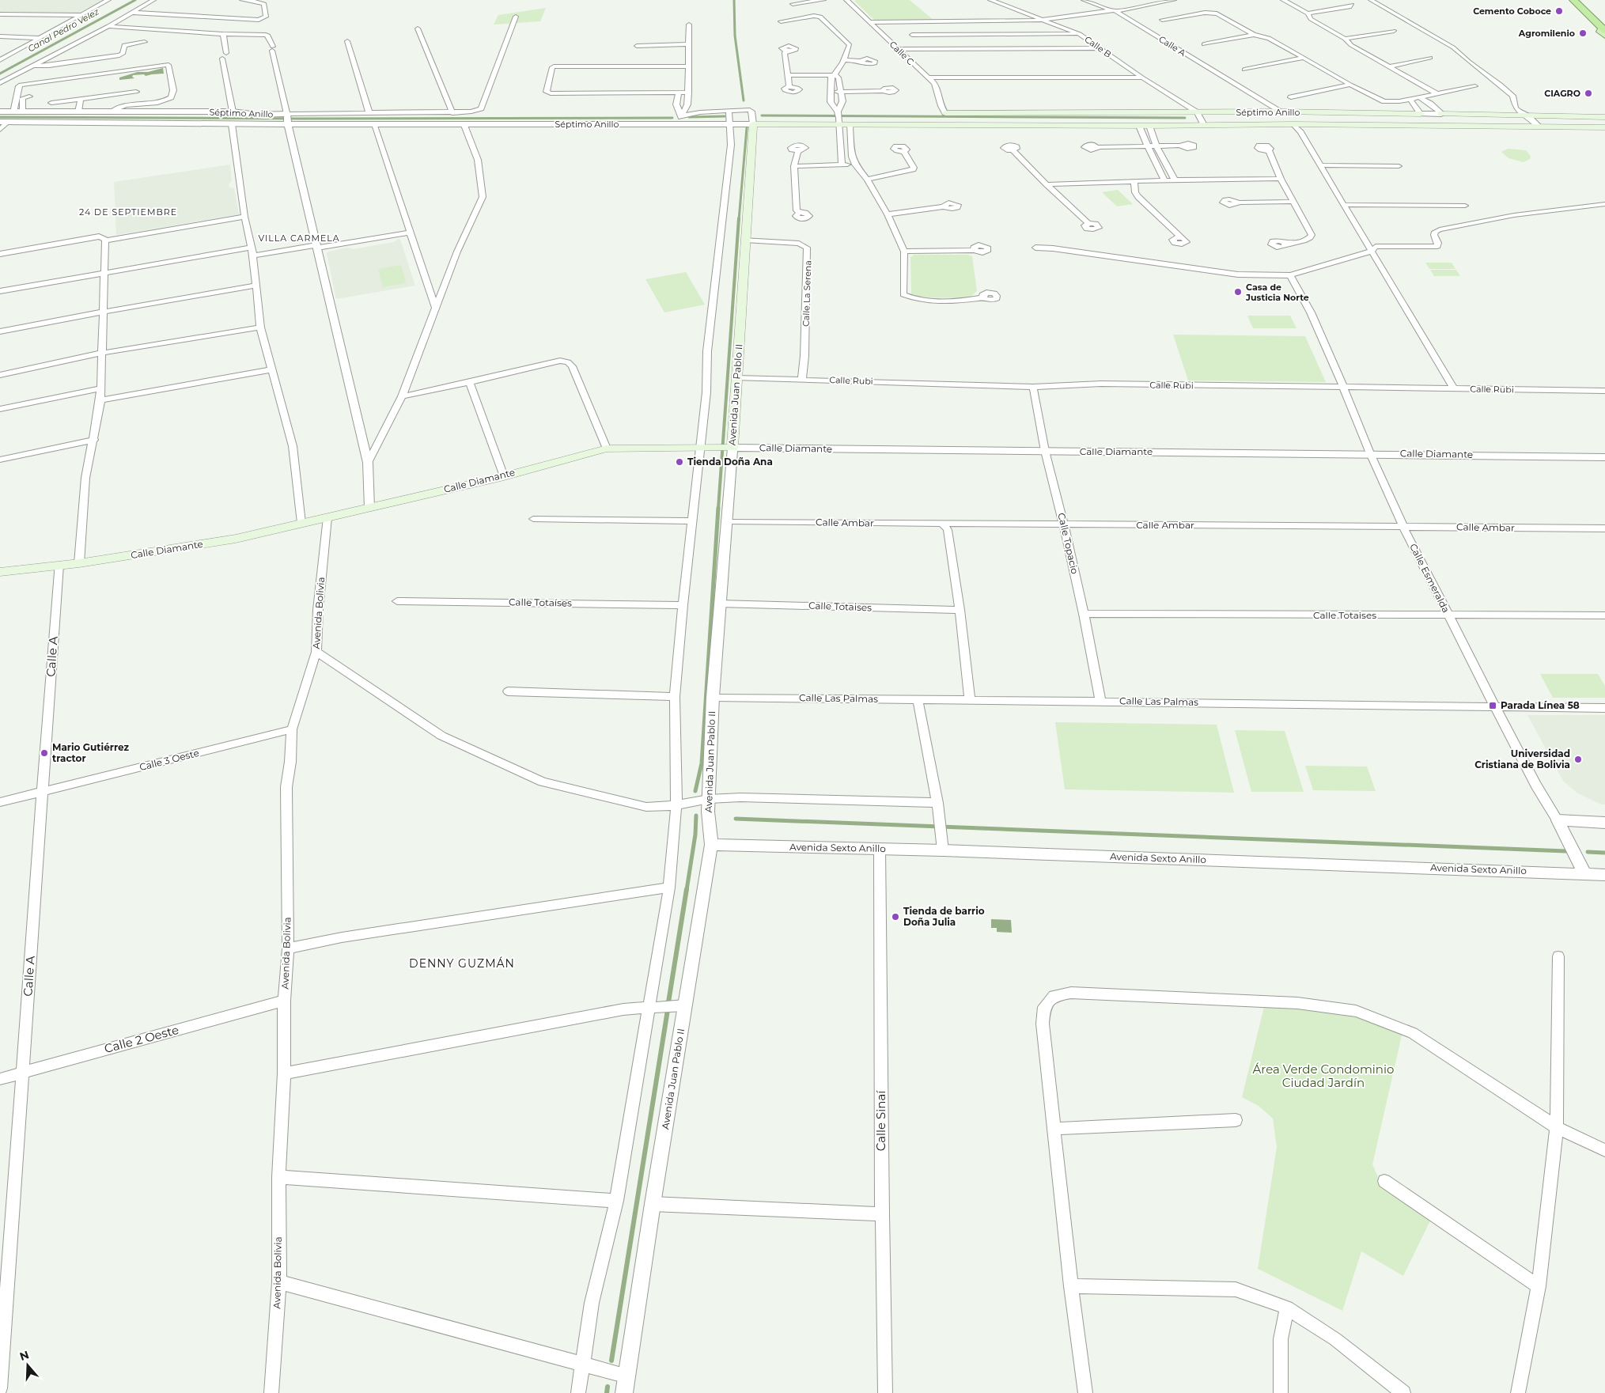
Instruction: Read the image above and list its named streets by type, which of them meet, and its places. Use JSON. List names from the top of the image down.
{
  "streets": {
    "main road": ["Séptimo Anillo", "Avenida Juan Pablo II", "Calle Diamante"],
    "street": [
      "Calle A",
      "Calle B",
      "Calle C",
      "Calle La Serena",
      "Calle Rubi",
      "Calle Ambar",
      "Calle Topacio",
      "Calle Esmeralda",
      "Calle Totaíses",
      "Calle Totaises",
      "Avenida Bolivia",
      "Calle Las Palmas",
      "Calle 3 Oeste",
      "Avenida Sexto Anillo",
      "Calle 2 Oeste",
      "Calle Sinaí"
    ]
  },
  "crossings": [
    ["Calle A", "Séptimo Anillo"],
    ["Calle A", "Calle Diamante"],
    ["Calle A", "Calle 3 Oeste"],
    ["Calle A", "Calle 2 Oeste"],
    ["Calle B", "Séptimo Anillo"],
    ["Calle C", "Séptimo Anillo"],
    ["Séptimo Anillo", "Avenida Juan Pablo II"],
    ["Calle La Serena", "Calle Rubi"],
    ["Calle La Serena", "Avenida Juan Pablo II"],
    ["Calle Rubi", "Avenida Juan Pablo II"],
    ["Calle Rubi", "Calle Topacio"],
    ["Calle Rubi", "Calle Esmeralda"],
    ["Avenida Juan Pablo II", "Calle Diamante"],
    ["Avenida Juan Pablo II", "Calle Ambar"],
    ["Avenida Juan Pablo II", "Calle Totaises"],
    ["Avenida Juan Pablo II", "Calle Las Palmas"],
    ["Avenida Juan Pablo II", "Avenida Sexto Anillo"],
    ["Calle Diamante", "Calle Topacio"],
    ["Calle Diamante", "Calle Esmeralda"],
    ["Calle Diamante", "Avenida Bolivia"],
    ["Calle Ambar", "Calle Topacio"],
    ["Calle Ambar", "Calle Esmeralda"],
    ["Calle Topacio", "Calle Totaises"],
    ["Calle Topacio", "Calle Las Palmas"],
    ["Calle Esmeralda", "Calle Totaises"],
    ["Calle Esmeralda", "Calle Las Palmas"],
    ["Calle Esmeralda", "Avenida Sexto Anillo"],
    ["Avenida Bolivia", "Calle 3 Oeste"],
    ["Avenida Bolivia", "Calle 2 Oeste"],
    ["Avenida Sexto Anillo", "Calle Sinaí"]
  ],
  "districts": ["24 DE SEPTIEMBRE", "VILLA CARMELA", "DENNY GUZMÁN"],
  "water": ["Canal Pedro Velez"],
  "parks": ["Área Verde Condominio Ciudad Jardín"],
  "places": {
    "other": [
      "Cemento Coboce",
      "Agromilenio",
      "CIAGRO",
      "Casa de Justicia Norte",
      "Tienda Doña Ana",
      "Mario Gutiérrez tractor",
      "Universidad Cristiana de Bolivia",
      "Tienda de barrio Doña Julia"
    ],
    "transit": ["Parada Línea 58"]
  },
  "north": "top"
}
